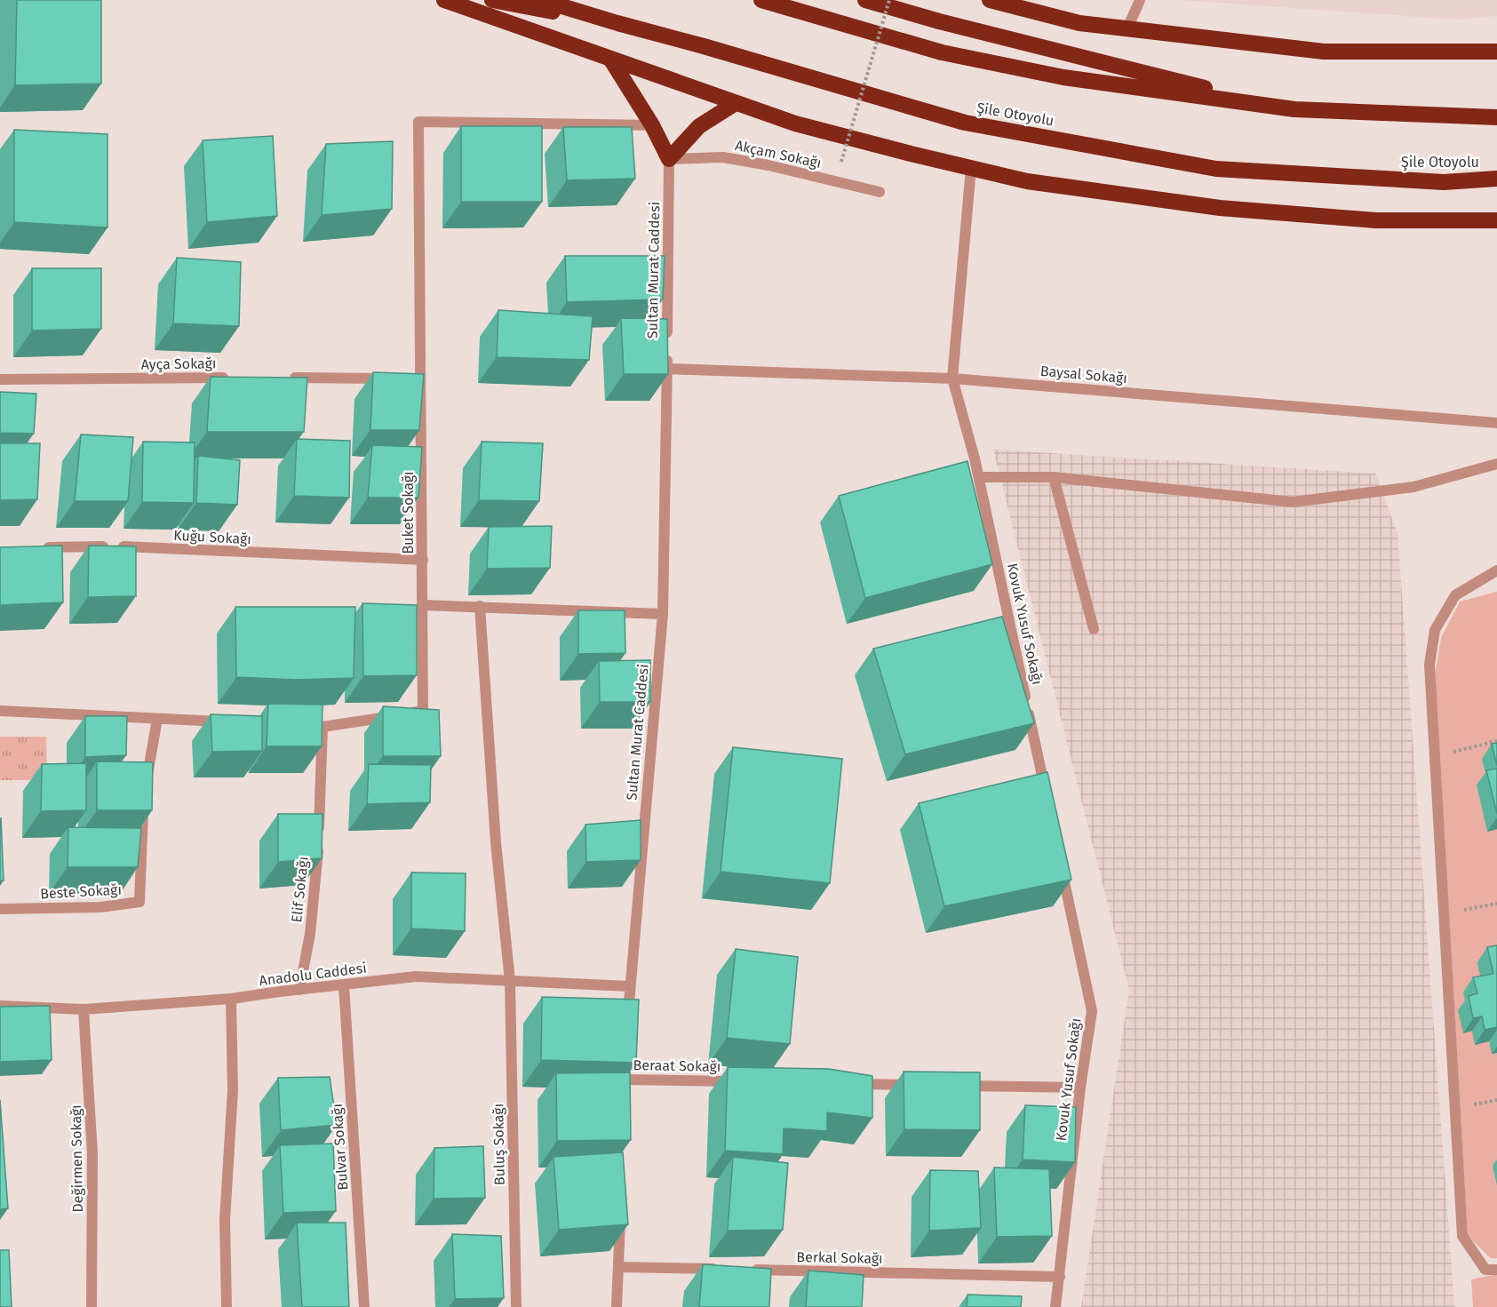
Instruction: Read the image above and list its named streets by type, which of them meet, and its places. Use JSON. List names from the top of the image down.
{
  "streets": {
    "highway": ["Şile Otoyolu"],
    "street": [
      "Akçam Sokağı",
      "Sultan Murat Caddesi",
      "Ayça Sokağı",
      "Baysal Sokağı",
      "Buket Sokağı",
      "Kuğu Sokağı",
      "Kovuk Yusuf Sokağı",
      "Elif Sokağı",
      "Beste Sokağı",
      "Anadolu Caddesi",
      "Beraat Sokağı",
      "Buluş Sokağı",
      "Bulvar Sokağı",
      "Değirmen Sokağı",
      "Berkal Sokağı"
    ]
  },
  "crossings": [
    ["Akçam Sokağı", "Sultan Murat Caddesi"],
    ["Sultan Murat Caddesi", "Baysal Sokağı"],
    ["Sultan Murat Caddesi", "Anadolu Caddesi"],
    ["Baysal Sokağı", "Kovuk Yusuf Sokağı"],
    ["Buket Sokağı", "Kuğu Sokağı"],
    ["Buket Sokağı", "Elif Sokağı"],
    ["Kovuk Yusuf Sokağı", "Berkal Sokağı"],
    ["Elif Sokağı", "Anadolu Caddesi"],
    ["Anadolu Caddesi", "Buluş Sokağı"],
    ["Anadolu Caddesi", "Bulvar Sokağı"],
    ["Anadolu Caddesi", "Değirmen Sokağı"]
  ]
}
